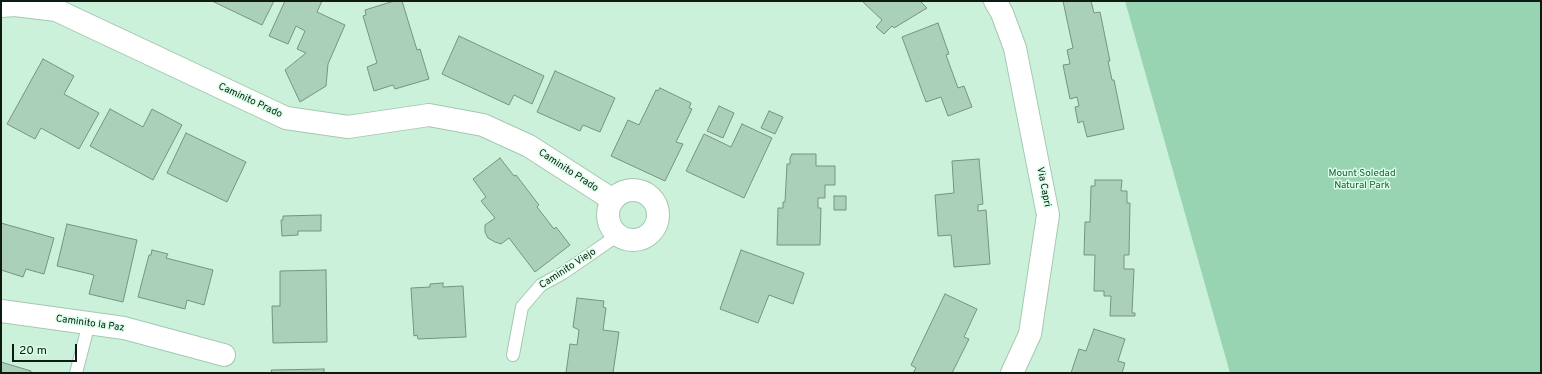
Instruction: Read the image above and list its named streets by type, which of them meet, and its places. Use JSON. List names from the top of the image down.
{
  "streets": {
    "street": ["Caminito Prado", "Via Capri", "Caminito la Paz"],
    "lane": ["Caminito Viejo"]
  },
  "crossings": [
    ["Caminito Prado", "Caminito Viejo"]
  ],
  "parks": ["Mount Soledad Natural Park"],
  "scale_bar": "20 m"
}
